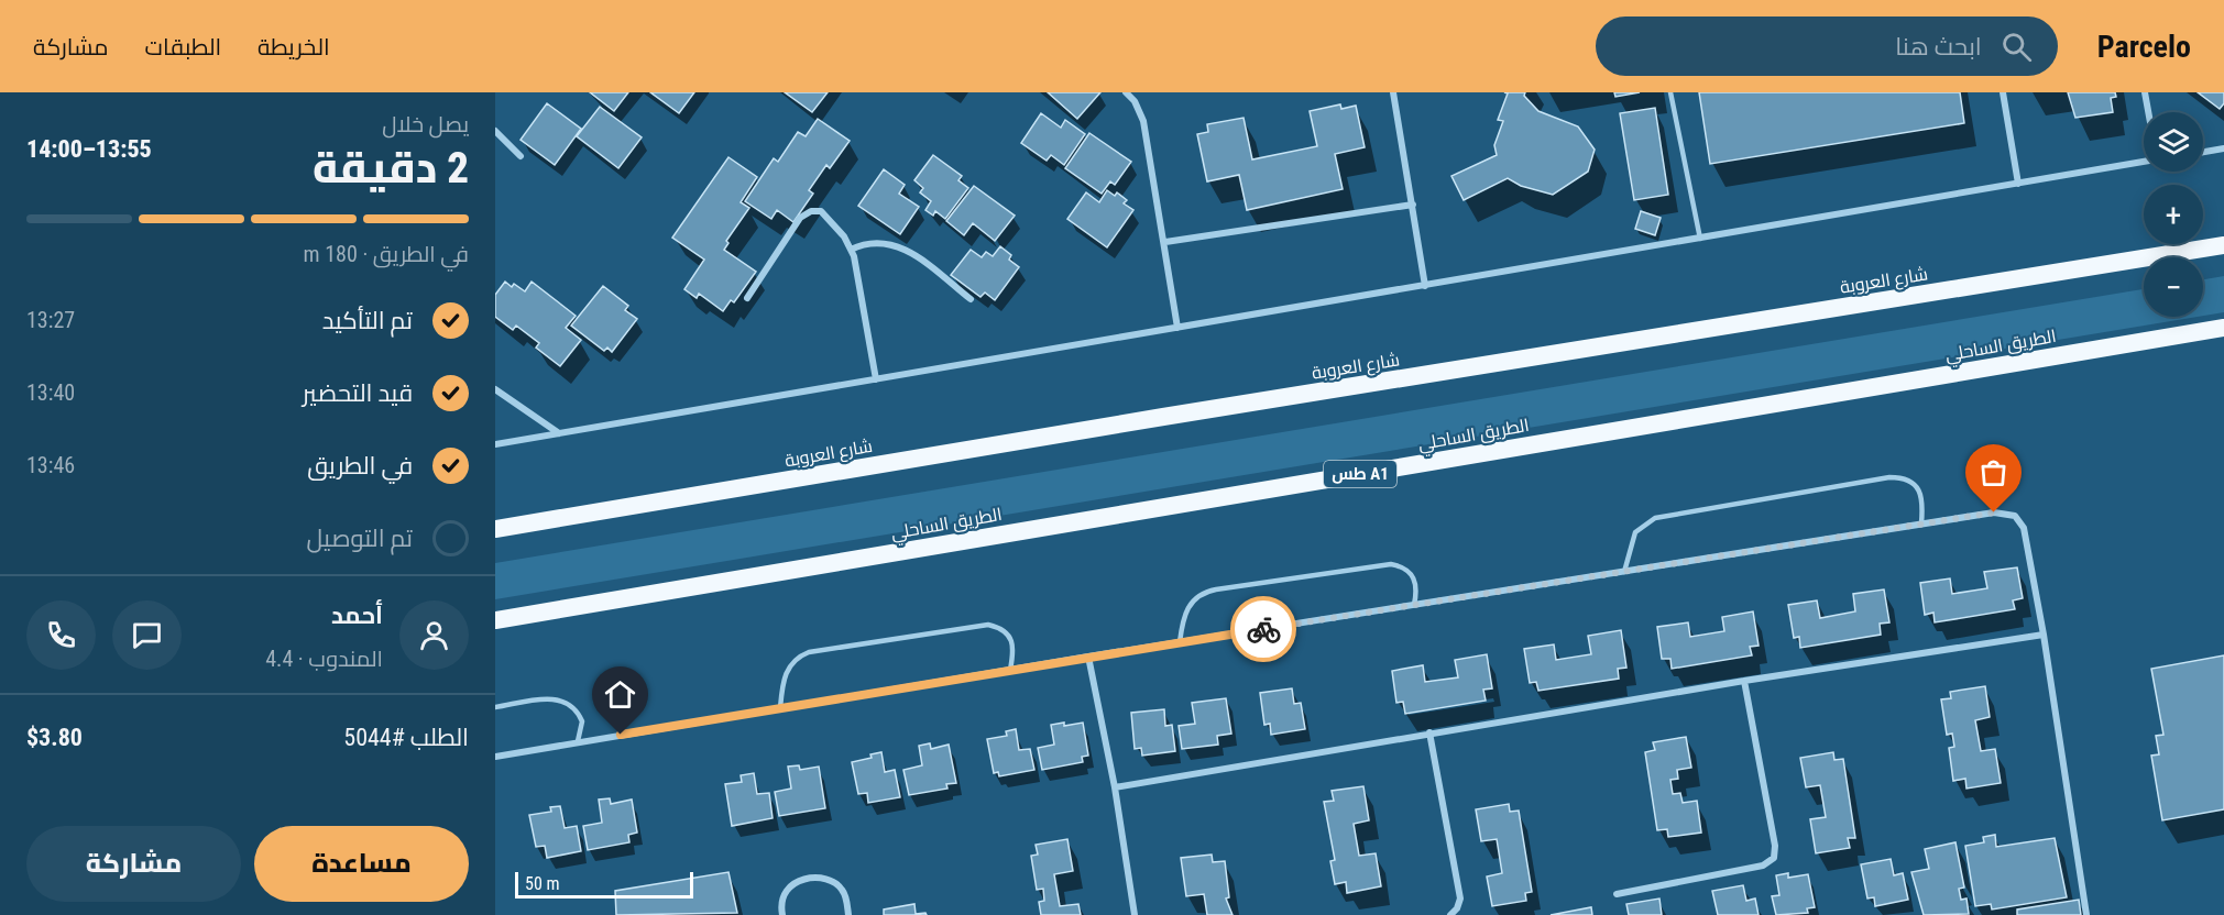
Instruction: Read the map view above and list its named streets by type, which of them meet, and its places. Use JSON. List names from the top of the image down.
{
  "streets": {
    "highway": ["شارع العروبة", "الطريق الساحلي", "طس A1"]
  },
  "scale_bar": "50 m",
  "page": {
    "header": "Parcelo",
    "search": "ابحث هنا",
    "nav": ["الخريطة", "الطبقات", "مشاركة"],
    "heading": ["2 دقيقة", "يصل خلال", "13:55–14:00"],
    "panel": [
      "أحمد",
      "المندوب · 4.4",
      "الطلب #5044",
      "$3.80"
    ],
    "map_buttons": ["+", "−"],
    "bar": "في الطريق · 180 m",
    "list": [
      ["تم التأكيد", "13:27"],
      ["قيد التحضير", "13:40"],
      ["في الطريق", "13:46"],
      "تم التوصيل"
    ],
    "buttons": ["مساعدة", "مشاركة"],
    "scale": "50 m"
  }
}
